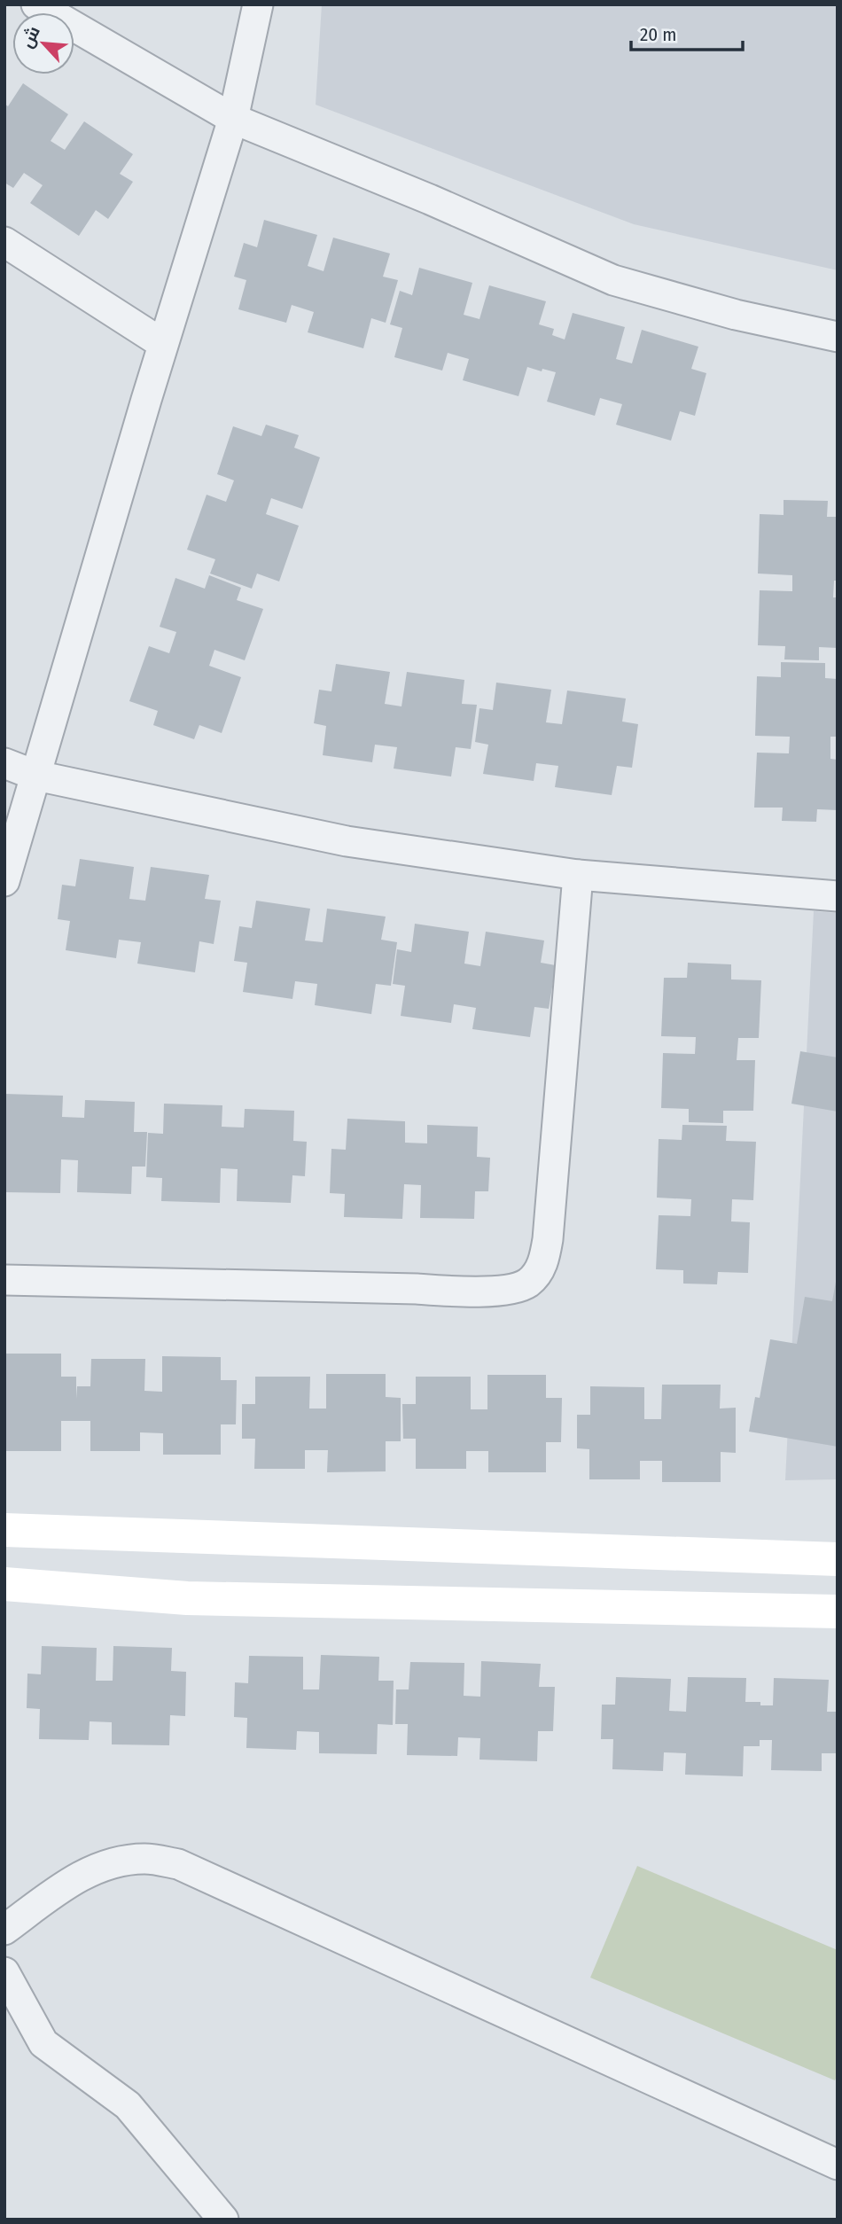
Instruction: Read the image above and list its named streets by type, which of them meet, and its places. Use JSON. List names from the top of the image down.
{
  "scale_bar": "20 m",
  "north": "top left"
}
